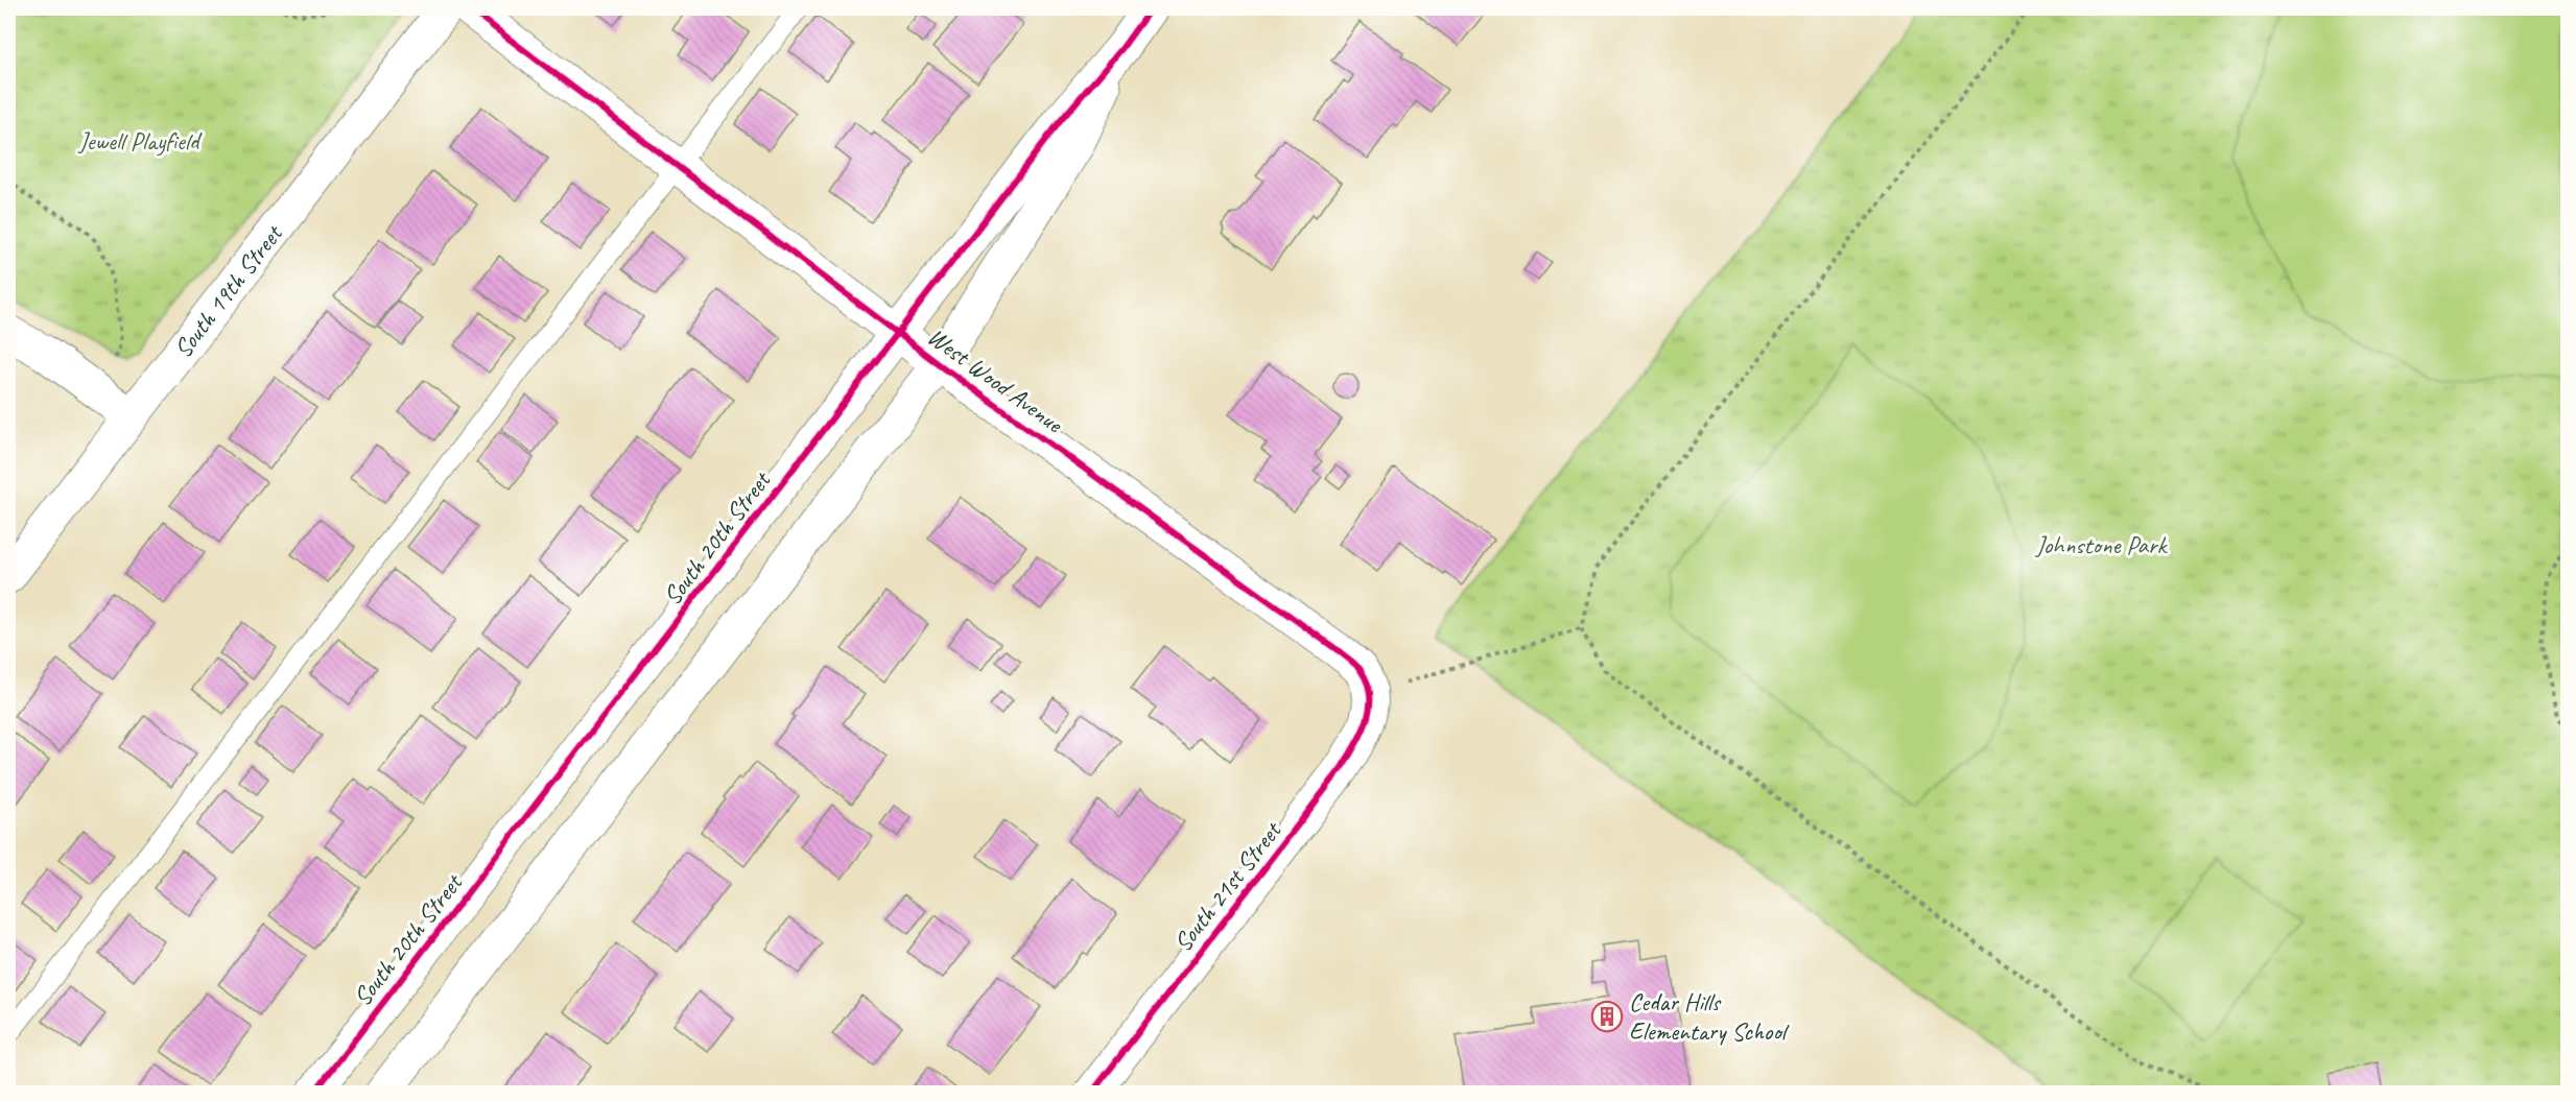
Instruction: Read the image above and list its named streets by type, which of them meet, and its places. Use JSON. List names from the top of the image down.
{
  "streets": {
    "street": [
      "South 19th Street",
      "West Wood Avenue",
      "South 20th Street",
      "South 21st Street"
    ]
  },
  "crossings": [
    ["West Wood Avenue", "South 20th Street"],
    ["West Wood Avenue", "South 21st Street"]
  ],
  "parks": ["Jewell Playfield", "Johnstone Park"],
  "places": {
    "building": ["Cedar Hills Elementary School"]
  }
}
